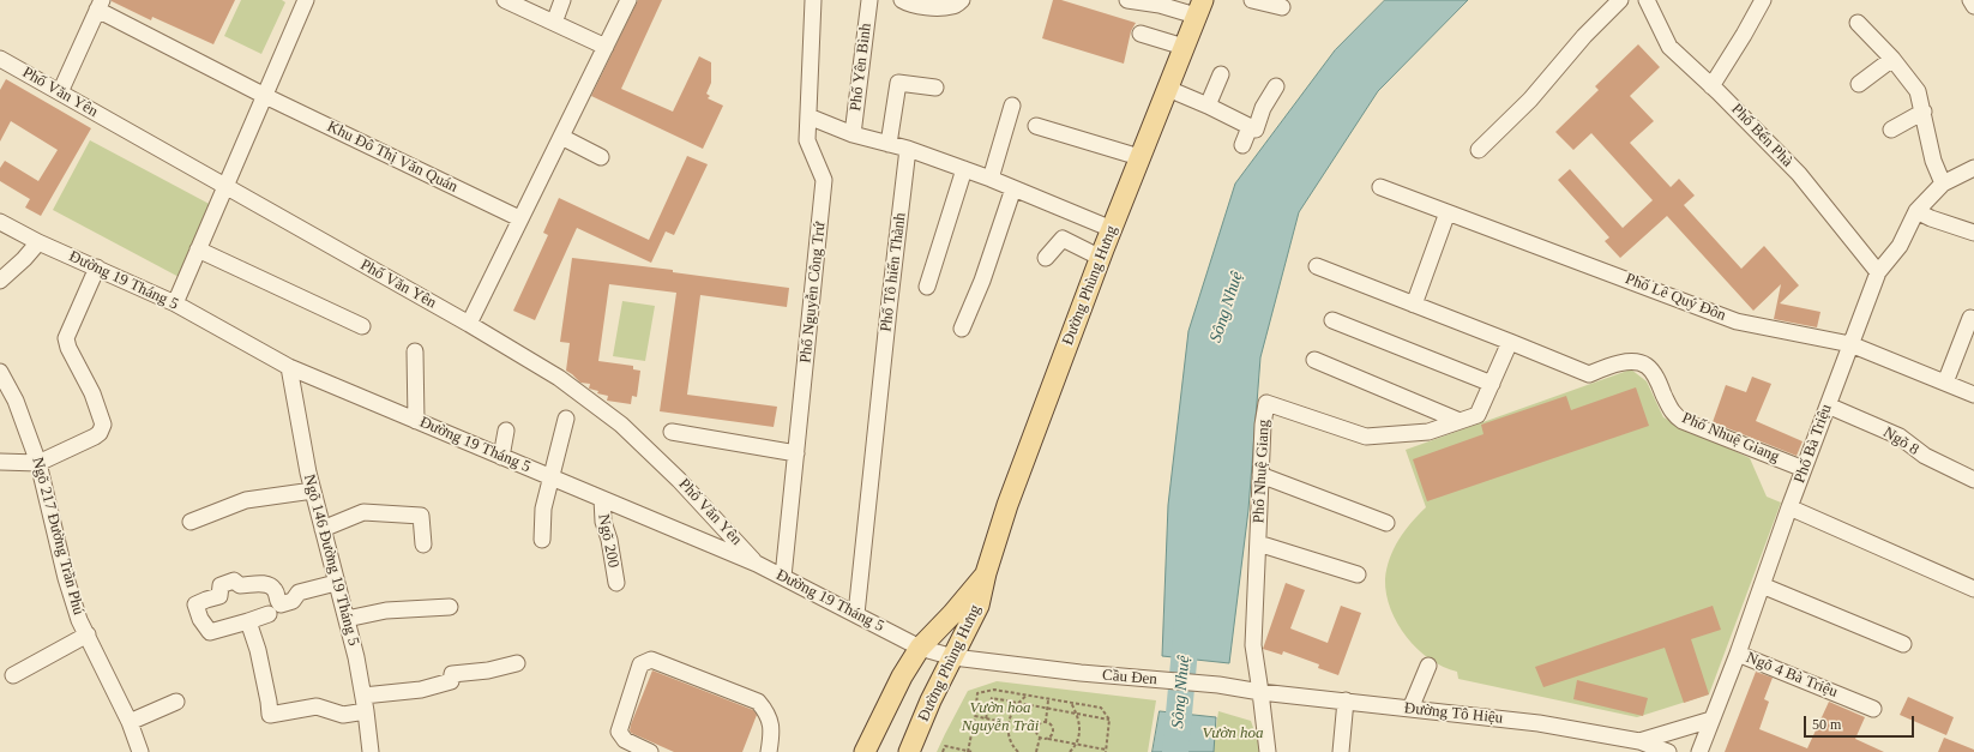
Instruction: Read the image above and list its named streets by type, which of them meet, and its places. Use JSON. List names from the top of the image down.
{
  "streets": {
    "main road": ["Đường Phùng Hưng"],
    "street": [
      "Phố Yên Bình",
      "Phố Văn Yên",
      "Phố Bến Phà",
      "Khu Đô Thị Văn Quán",
      "Phố Tô hiến Thành",
      "Đường 19 Tháng 5",
      "Phố Nguyễn Công Trứ",
      "Phố Lê Quý Đôn",
      "Phố Nhuệ Giang",
      "Ngõ 8",
      "Phố Bà Triệu",
      "Ngõ 217 Đường Trần Phú",
      "Ngõ 200",
      "Ngõ 146 Đường 19 Tháng 5",
      "Ngõ 4 Bà Triệu",
      "Cầu Đen",
      "Đường Tô Hiệu"
    ]
  },
  "crossings": [
    ["Phố Văn Yên", "Khu Đô Thị Văn Quán"],
    ["Phố Văn Yên", "Đường 19 Tháng 5"],
    ["Phố Bến Phà", "Phố Bà Triệu"],
    ["Phố Tô hiến Thành", "Đường 19 Tháng 5"],
    ["Đường 19 Tháng 5", "Đường Phùng Hưng"],
    ["Đường 19 Tháng 5", "Phố Nguyễn Công Trứ"],
    ["Đường 19 Tháng 5", "Ngõ 200"],
    ["Đường 19 Tháng 5", "Ngõ 146 Đường 19 Tháng 5"],
    ["Đường 19 Tháng 5", "Cầu Đen"],
    ["Đường Phùng Hưng", "Cầu Đen"],
    ["Phố Lê Quý Đôn", "Phố Bà Triệu"],
    ["Phố Nhuệ Giang", "Phố Bà Triệu"],
    ["Phố Nhuệ Giang", "Đường Tô Hiệu"],
    ["Ngõ 8", "Phố Bà Triệu"],
    ["Phố Bà Triệu", "Ngõ 4 Bà Triệu"],
    ["Cầu Đen", "Đường Tô Hiệu"]
  ],
  "water": ["Sông Nhuệ"],
  "parks": ["Vườn hoa Nguyễn Trãi", "Vườn hoa"],
  "scale_bar": "50 m"
}
